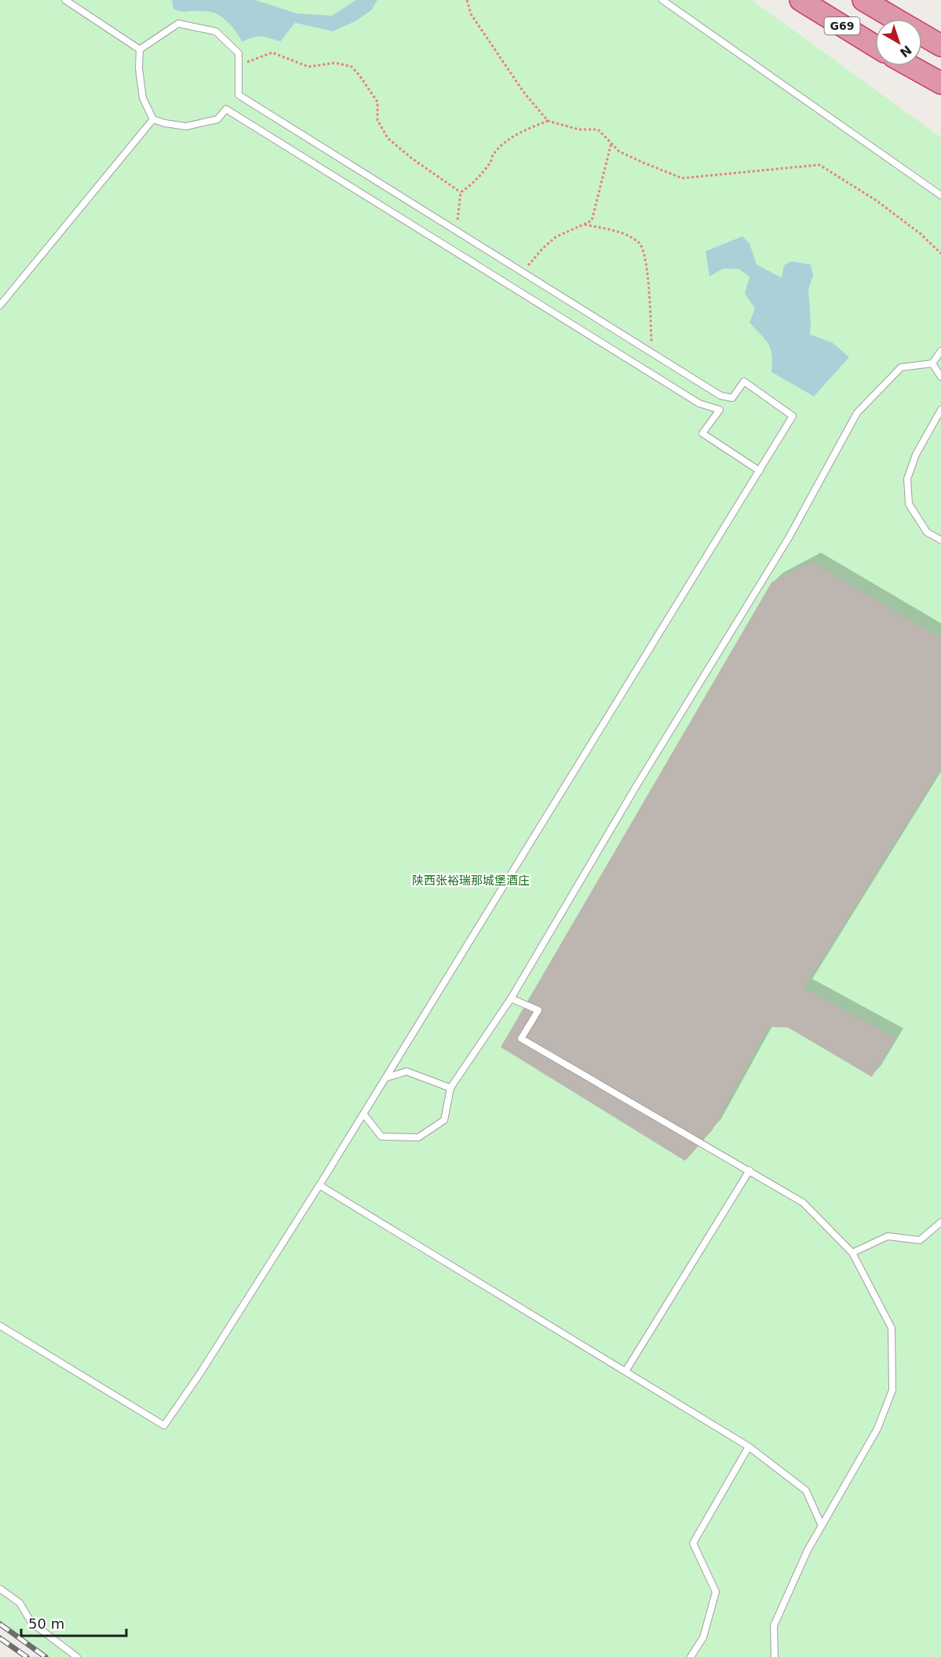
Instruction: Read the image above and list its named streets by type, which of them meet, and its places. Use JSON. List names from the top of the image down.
{
  "streets": {
    "highway": ["G69"]
  },
  "parks": ["陕西张裕瑞那城堡酒庄"],
  "scale_bar": "50 m",
  "north": "bottom right"
}
